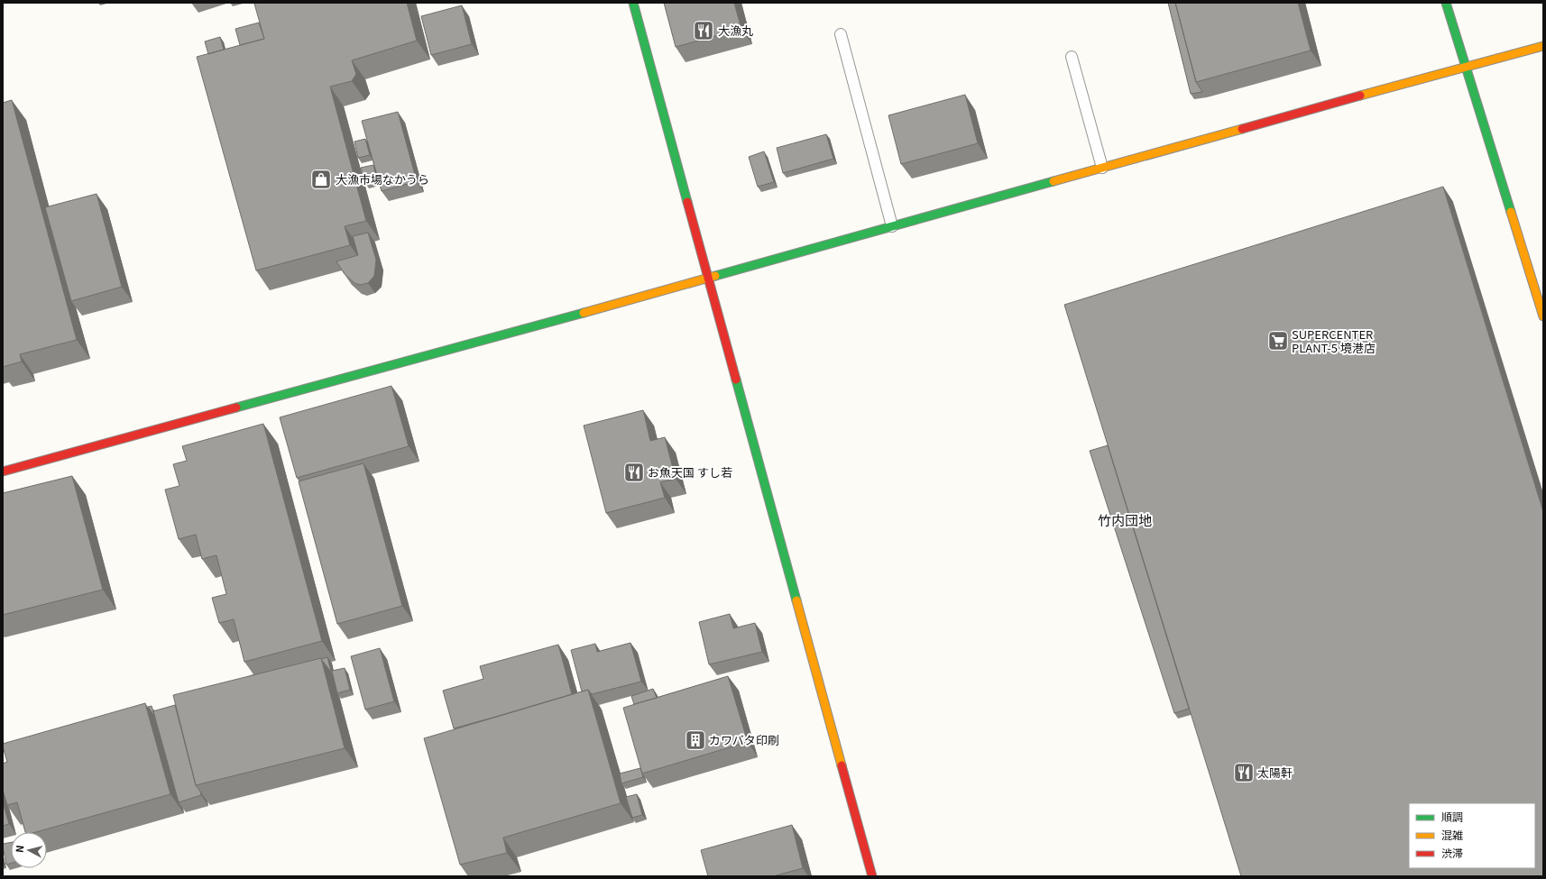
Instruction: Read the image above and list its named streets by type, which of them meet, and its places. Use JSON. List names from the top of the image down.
{
  "districts": ["竹内団地"],
  "places": {
    "restaurant": ["大漁丸", "お魚天国 すし若", "太陽軒"],
    "shop": ["大漁市場なかうら"],
    "supermarket": ["SUPERCENTER PLANT-5 境港店"],
    "building": ["カワバタ印刷"]
  },
  "legend": ["順調", "混雑", "渋滞"],
  "north": "left"
}
